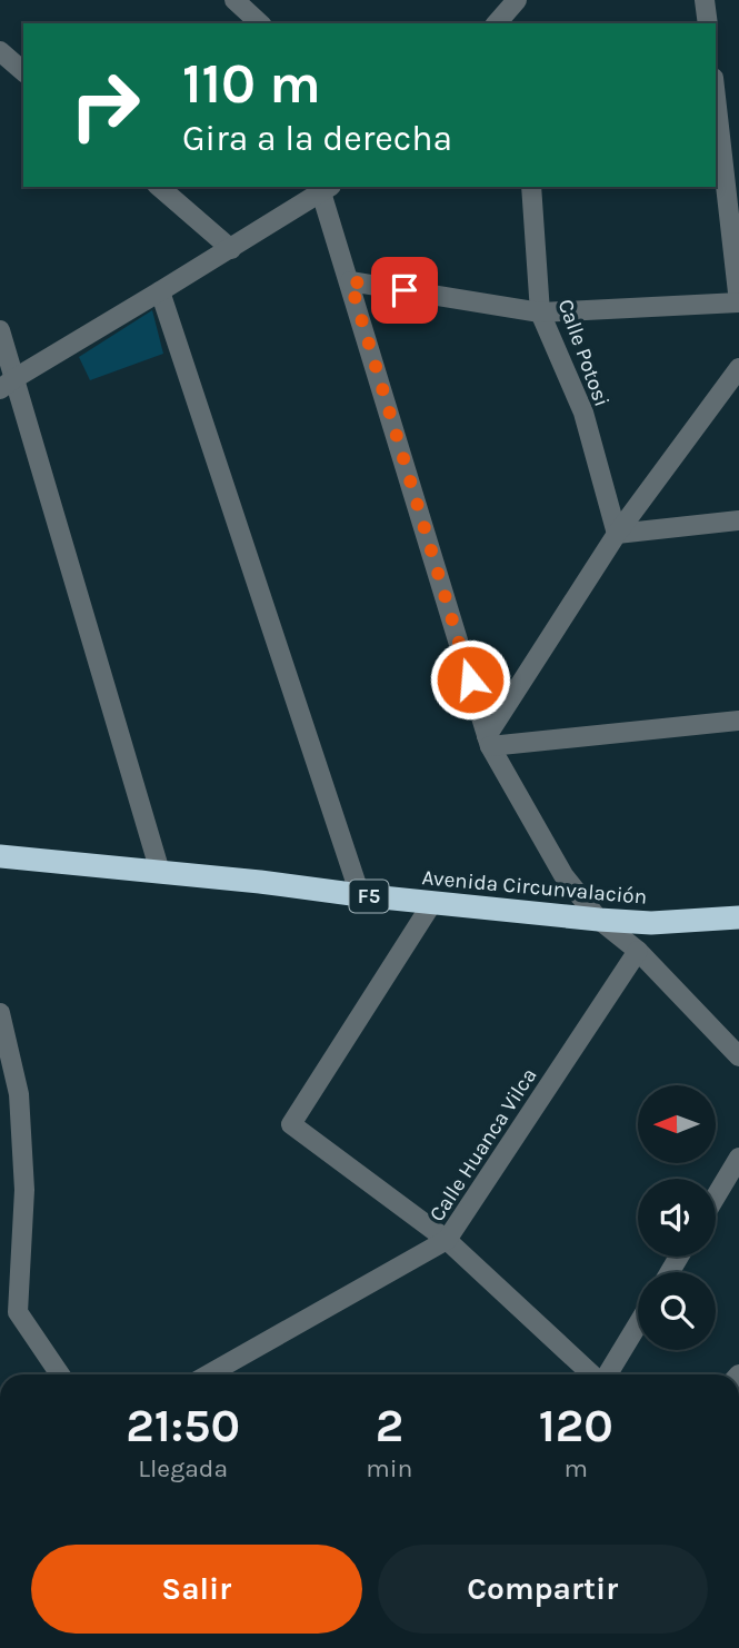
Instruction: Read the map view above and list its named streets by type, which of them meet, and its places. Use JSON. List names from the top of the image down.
{
  "streets": {
    "highway": ["Avenida Circunvalación", "F5"],
    "street": ["Calle Potosi", "Calle Huanca Vilca"]
  },
  "north": "left",
  "page": {
    "turn": ["110 m", "Gira a la derecha"],
    "eta": [
      "21:50",
      "Llegada",
      "2",
      "min",
      "120",
      "m"
    ],
    "buttons": ["Salir", "Compartir"]
  }
}
